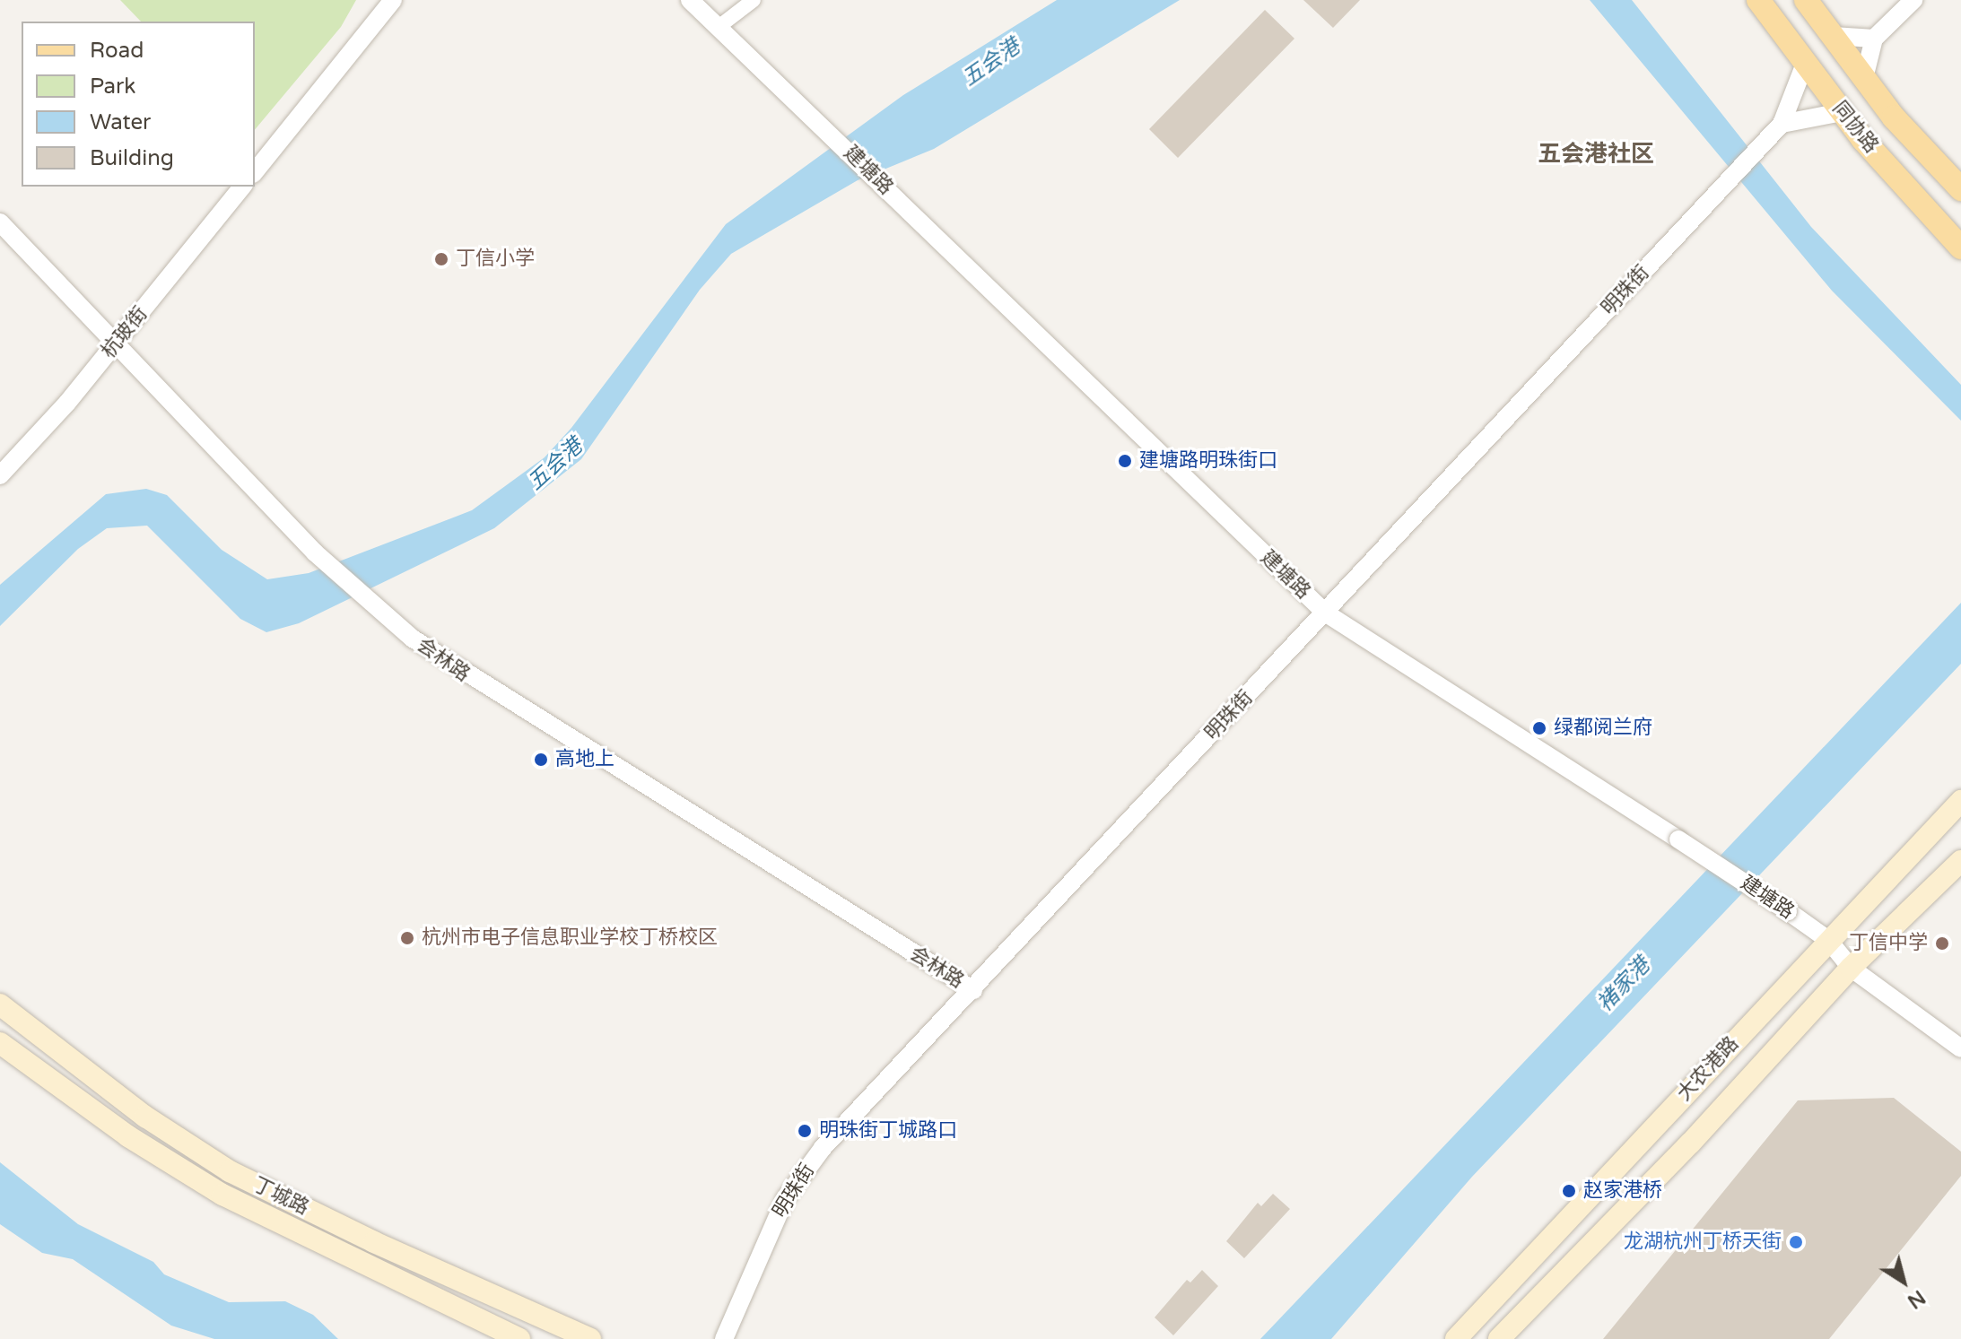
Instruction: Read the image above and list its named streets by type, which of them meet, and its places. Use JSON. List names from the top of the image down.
{
  "streets": {
    "main road": ["同协路", "大农港路", "丁城路"],
    "street": [
      "建塘路",
      "明珠街",
      "杭玻街",
      "会林路"
    ]
  },
  "crossings": [
    ["同协路", "明珠街"],
    ["建塘路", "明珠街"],
    ["建塘路", "大农港路"],
    ["明珠街", "会林路"],
    ["杭玻街", "会林路"]
  ],
  "districts": ["五会港社区"],
  "water": ["五会港", "褚家港"],
  "places": [
    "丁信小学",
    "建塘路明珠街口",
    "绿都阅兰府",
    "高地上",
    "杭州市电子信息职业学校丁桥校区",
    "丁信中学",
    "明珠街丁城路口",
    "赵家港桥",
    "龙湖杭州丁桥天街"
  ],
  "legend": [
    "Road",
    "Park",
    "Water",
    "Building"
  ],
  "north": "bottom right"
}
